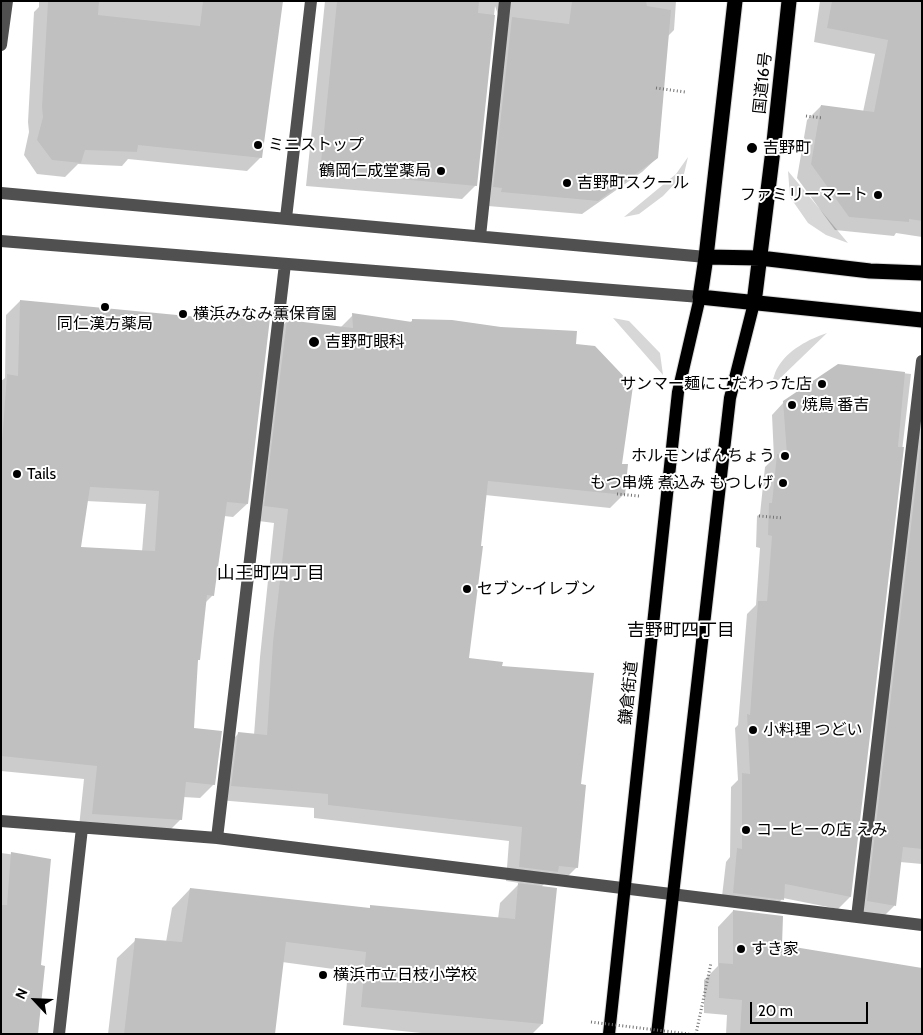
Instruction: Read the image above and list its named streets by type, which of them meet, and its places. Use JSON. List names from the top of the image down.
{
  "streets": {
    "highway": ["国道16号"],
    "main road": ["鎌倉街道"]
  },
  "districts": ["山王町四丁目", "吉野町四丁目"],
  "places": [
    "ミニストップ",
    "吉野町",
    "鶴岡仁成堂薬局",
    "吉野町スクール",
    "ファミリーマート",
    "同仁漢方薬局",
    "横浜みなみ薫保育園",
    "吉野町眼科",
    "サンマー麺にこだわった店",
    "焼鳥 番吉",
    "ホルモンばんちょう",
    "Tails",
    "もつ串焼 煮込み もつしげ",
    "セブン-イレブン",
    "小料理 つどい",
    "コーヒーの店 えみ",
    "すき家",
    "横浜市立日枝小学校"
  ],
  "scale_bar": "20 m",
  "north": "top left"
}
